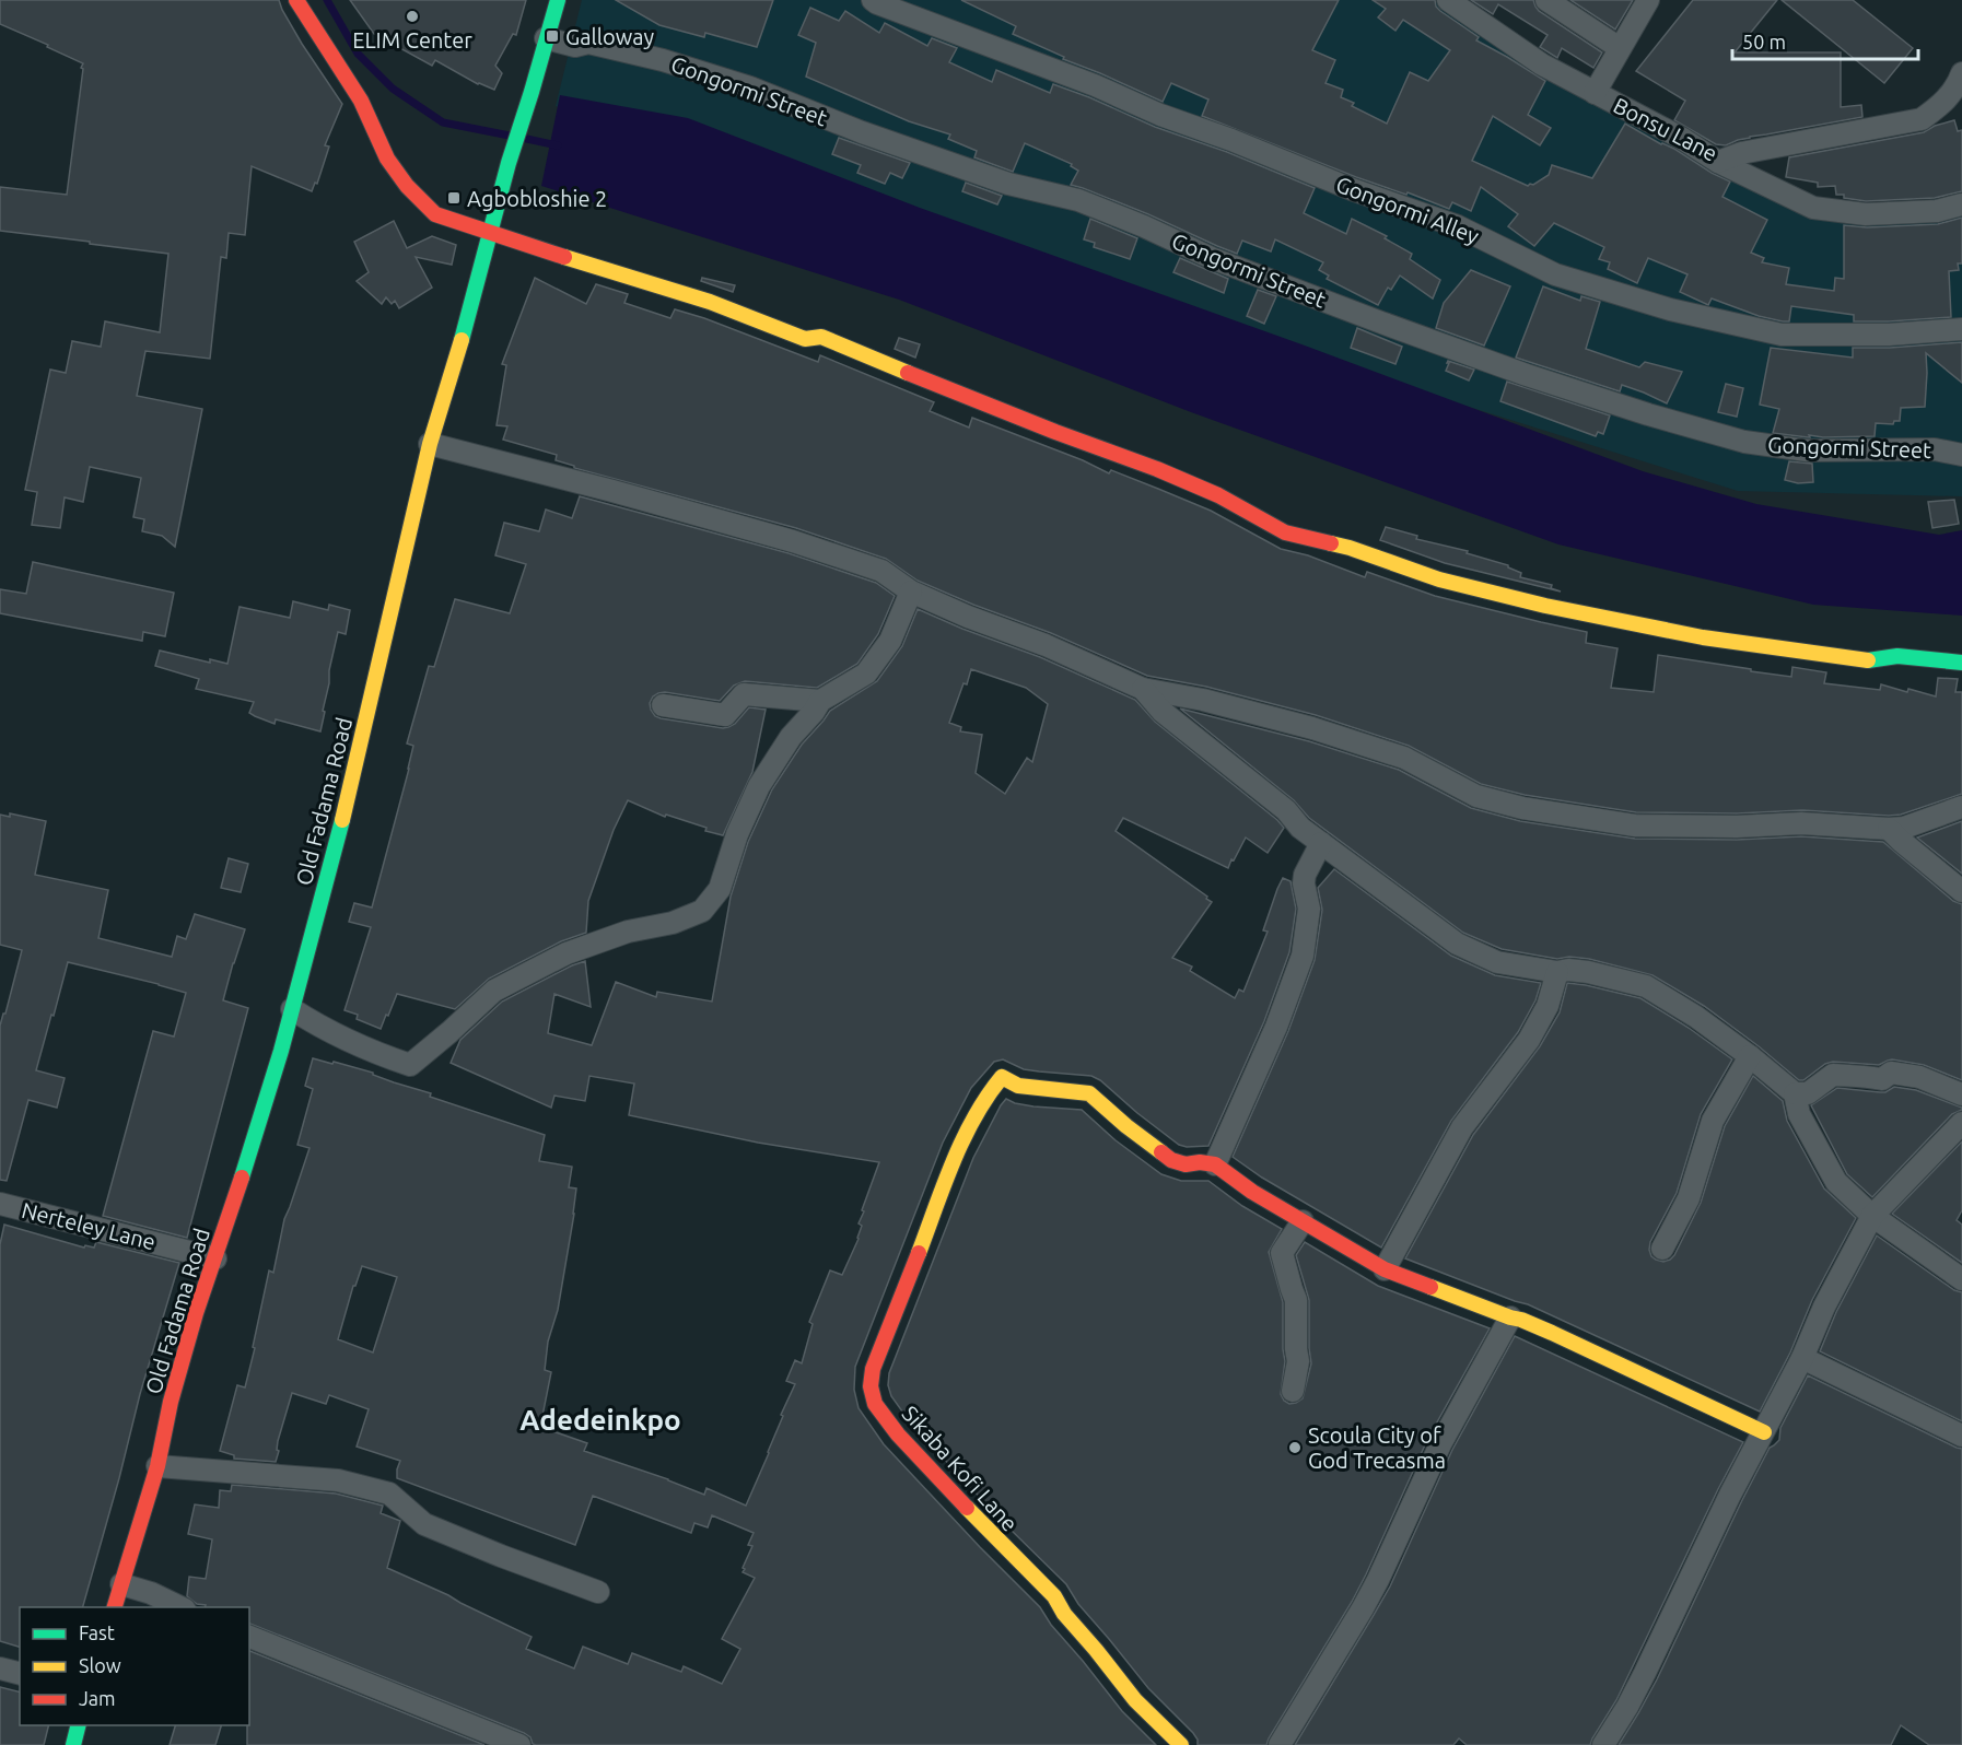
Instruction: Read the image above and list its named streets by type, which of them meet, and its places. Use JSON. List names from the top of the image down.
{
  "streets": {
    "street": [
      "Gongormi Street",
      "Bonsu Lane",
      "Gongormi Alley",
      "Old Fadama Road",
      "Nerteley Lane",
      "Sikaba Kofi Lane"
    ]
  },
  "crossings": [
    ["Gongormi Street", "Old Fadama Road"],
    ["Old Fadama Road", "Nerteley Lane"]
  ],
  "districts": ["Adedeinkpo"],
  "places": {
    "other": ["ELIM Center", "Scoula City of God Trecasma"],
    "transit": ["Galloway", "Agbobloshie 2"]
  },
  "legend": ["Fast", "Slow", "Jam"],
  "scale_bar": "50 m"
}
